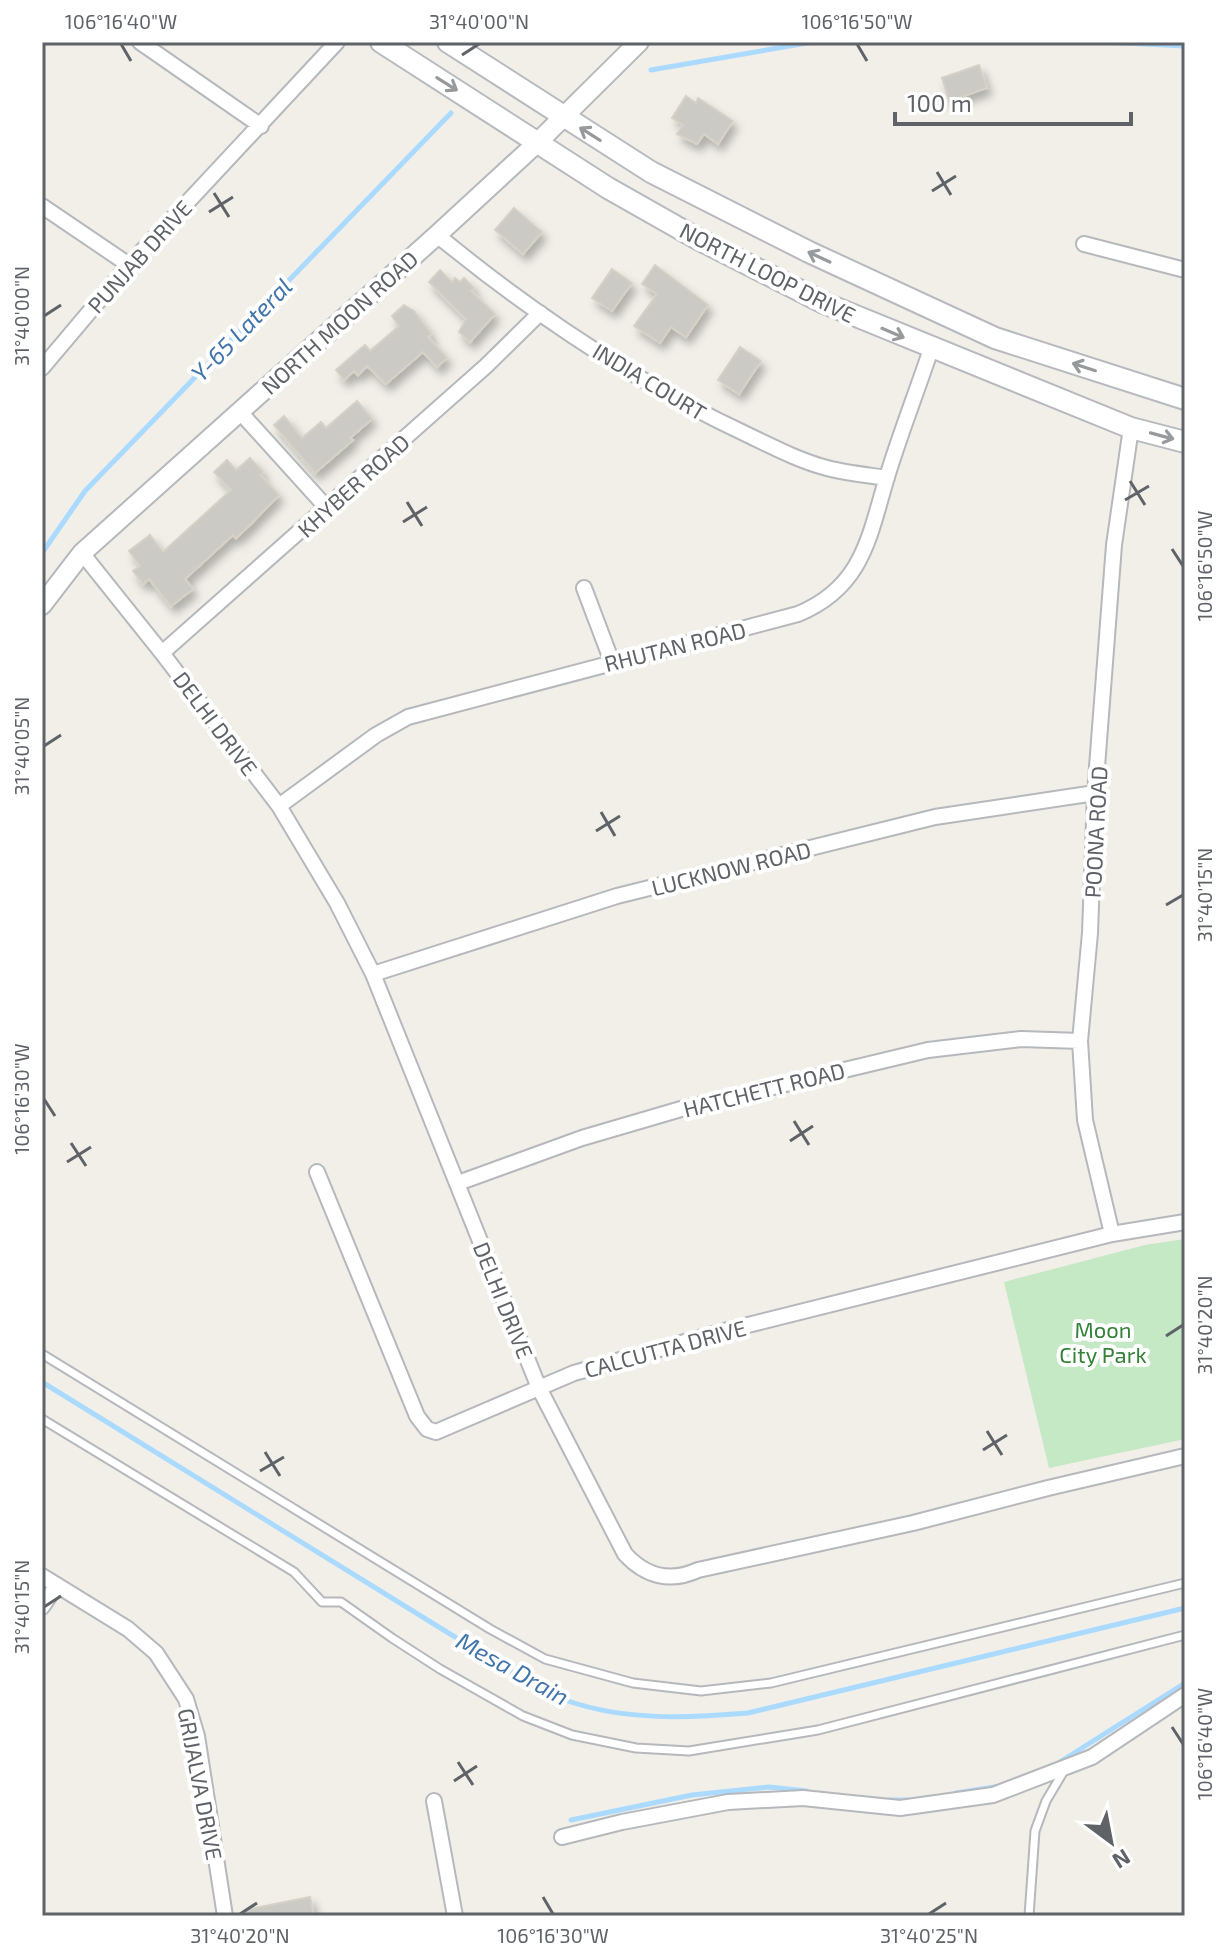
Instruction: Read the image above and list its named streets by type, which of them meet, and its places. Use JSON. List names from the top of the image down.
{
  "streets": {
    "main road": ["NORTH LOOP DRIVE"],
    "street": [
      "PUNJAB DRIVE",
      "NORTH MOON ROAD",
      "INDIA COURT",
      "KHYBER ROAD",
      "RHUTAN ROAD",
      "DELHI DRIVE",
      "POONA ROAD",
      "LUCKNOW ROAD",
      "HATCHETT ROAD",
      "CALCUTTA DRIVE",
      "GRIJALVA DRIVE"
    ]
  },
  "crossings": [
    ["NORTH LOOP DRIVE", "NORTH MOON ROAD"],
    ["NORTH LOOP DRIVE", "RHUTAN ROAD"],
    ["NORTH LOOP DRIVE", "POONA ROAD"],
    ["NORTH MOON ROAD", "INDIA COURT"],
    ["NORTH MOON ROAD", "DELHI DRIVE"],
    ["INDIA COURT", "KHYBER ROAD"],
    ["INDIA COURT", "RHUTAN ROAD"],
    ["KHYBER ROAD", "DELHI DRIVE"],
    ["RHUTAN ROAD", "DELHI DRIVE"],
    ["DELHI DRIVE", "LUCKNOW ROAD"],
    ["DELHI DRIVE", "HATCHETT ROAD"],
    ["DELHI DRIVE", "CALCUTTA DRIVE"],
    ["POONA ROAD", "LUCKNOW ROAD"],
    ["POONA ROAD", "HATCHETT ROAD"],
    ["POONA ROAD", "CALCUTTA DRIVE"]
  ],
  "water": ["Y-65 Lateral", "Mesa Drain"],
  "parks": ["Moon City Park"],
  "scale_bar": "100 m",
  "north": "bottom right",
  "coordinates": [
    "106°16'40\"W",
    "31°40'00\"N",
    "106°16'50\"W",
    "31°40'05\"N",
    "31°40'15\"N",
    "106°16'30\"W",
    "31°40'20\"N",
    "31°40'25\"N"
  ]
}
